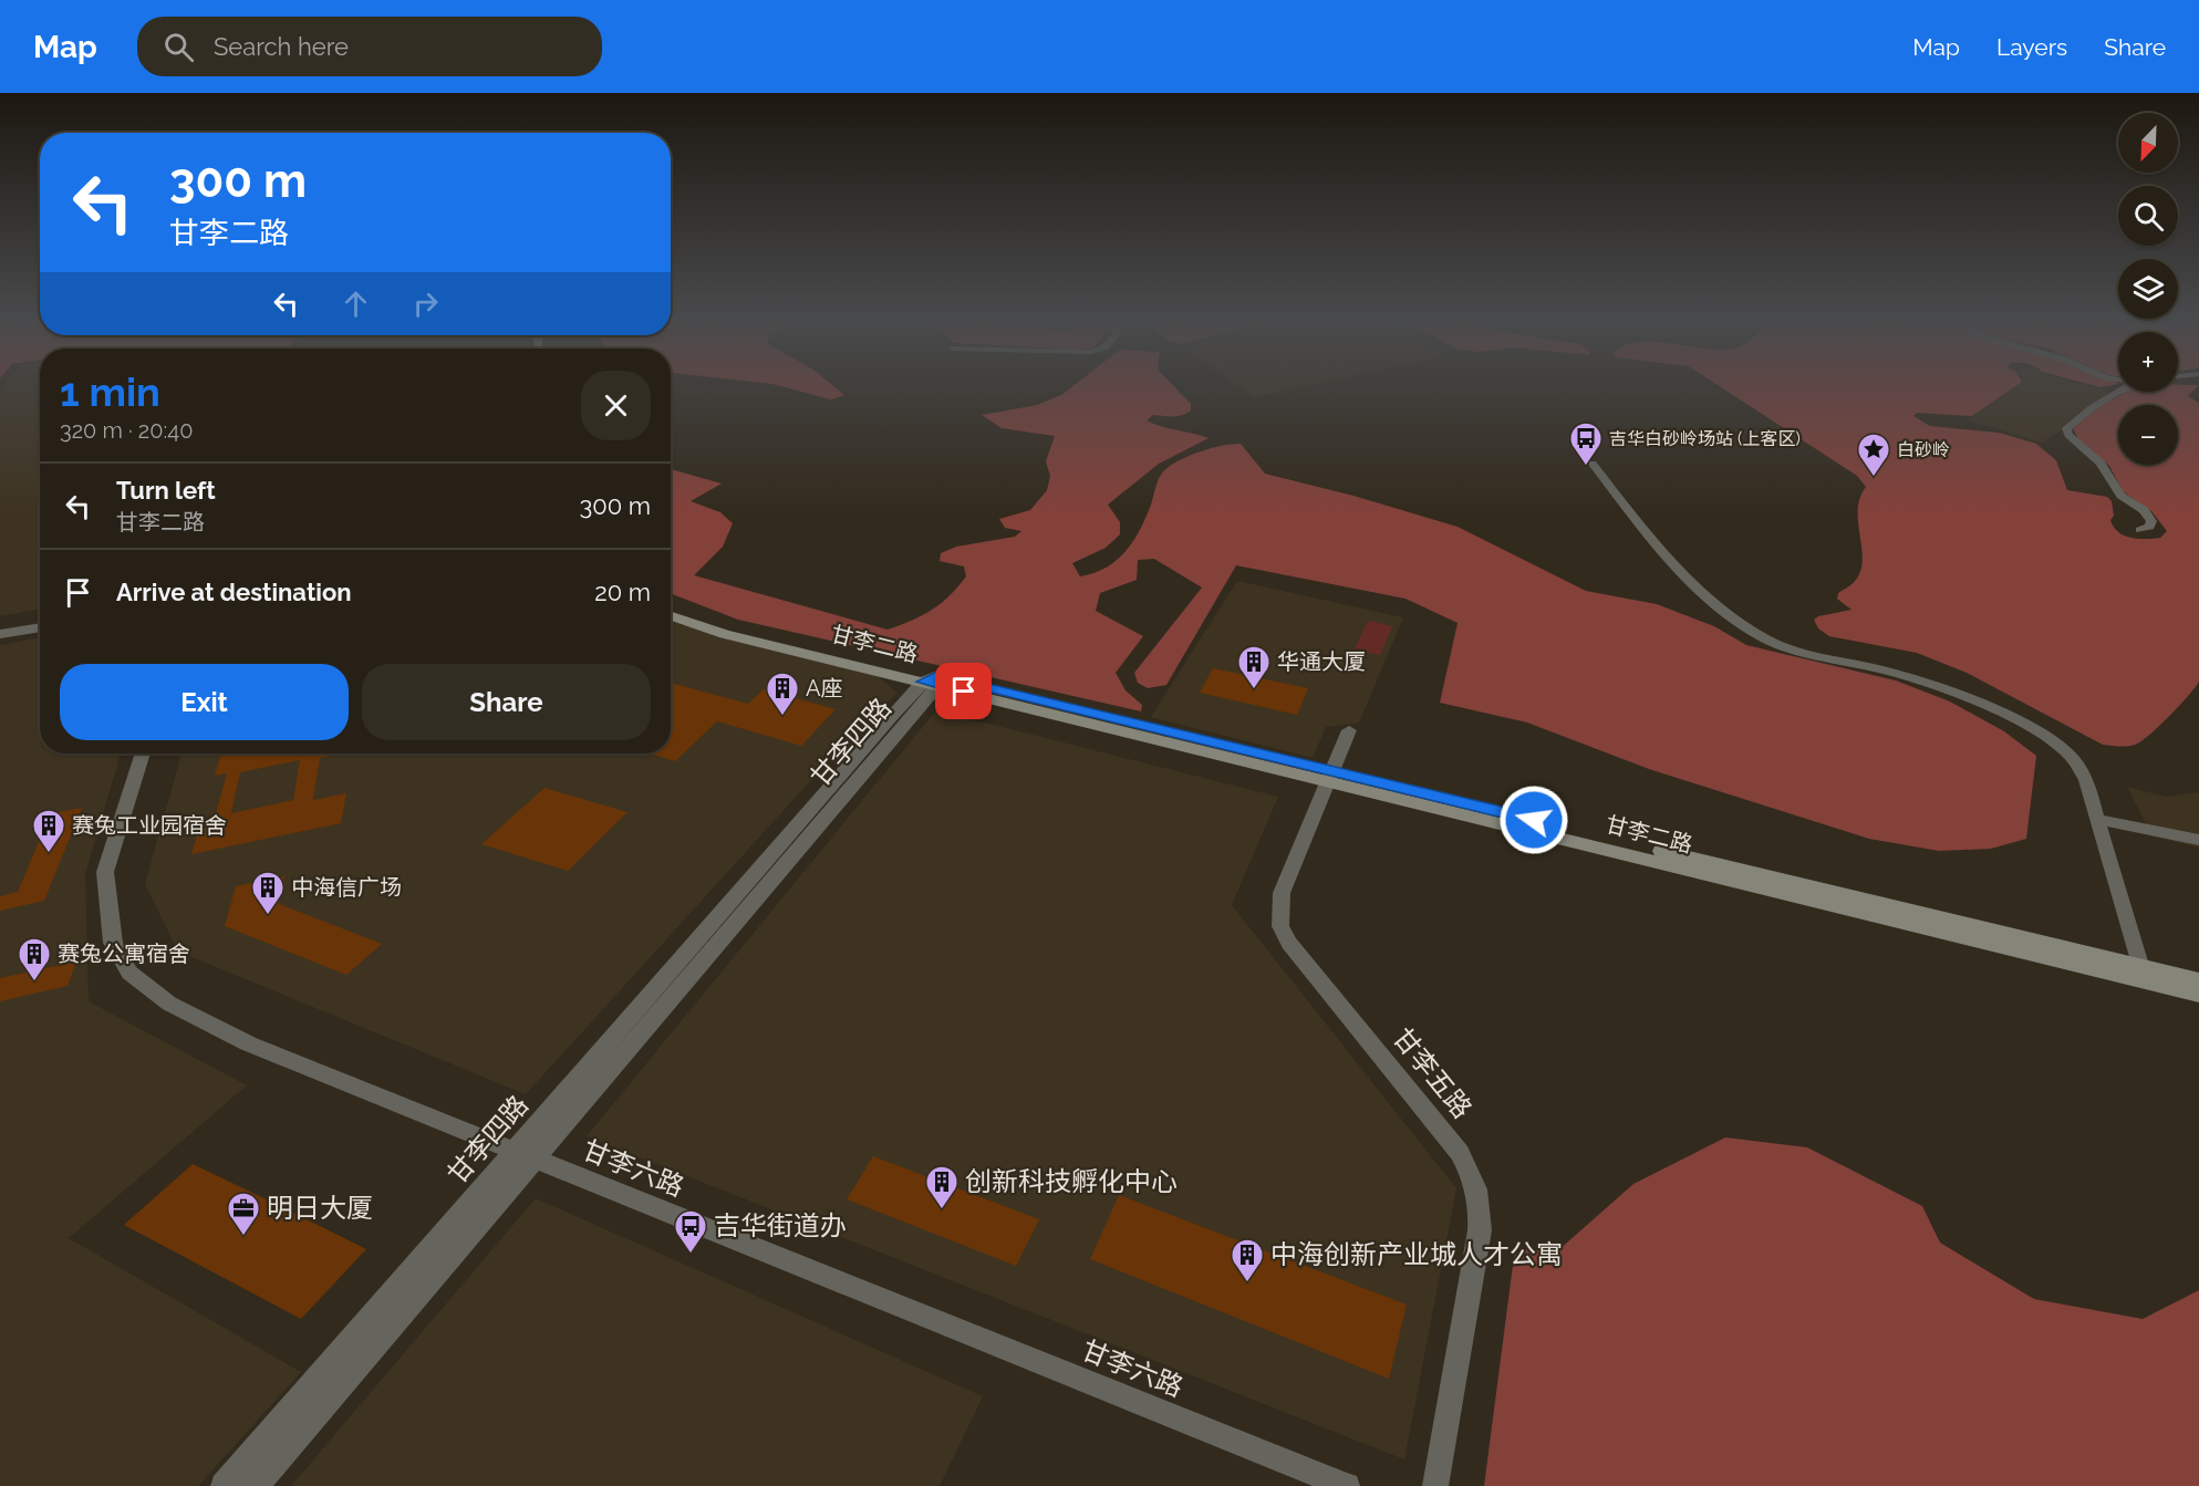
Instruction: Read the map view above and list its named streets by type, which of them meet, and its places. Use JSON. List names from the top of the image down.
{
  "streets": {
    "main road": ["甘李二路"],
    "street": ["甘李四路", "甘李五路", "甘李六路"]
  },
  "crossings": [
    ["甘李二路", "甘李四路"],
    ["甘李二路", "甘李五路"],
    ["甘李四路", "甘李六路"]
  ],
  "places": {
    "bus stop": ["吉华白砂岭场站 (上客区)", "吉华街道办"],
    "place": ["白砂岭"],
    "building": [
      "华通大厦",
      "A座",
      "赛兔工业园宿舍",
      "中海信广场",
      "赛兔公寓宿舍",
      "创新科技孵化中心",
      "中海创新产业城人才公寓"
    ],
    "office": ["明日大厦"]
  },
  "north": "bottom left",
  "page": {
    "header": "Map",
    "search": "Search here",
    "nav": ["Map", "Layers", "Share"],
    "map_buttons": ["+", "−"],
    "turn": ["300 m", "甘李二路"],
    "heading": ["1 min", "320 m · 20:40"],
    "list": [
      {
        "name": "Turn left",
        "note": "甘李二路",
        "value": "300 m"
      },
      {
        "name": "Arrive at destination",
        "value": "20 m"
      }
    ],
    "buttons": ["Exit", "Share"]
  }
}
